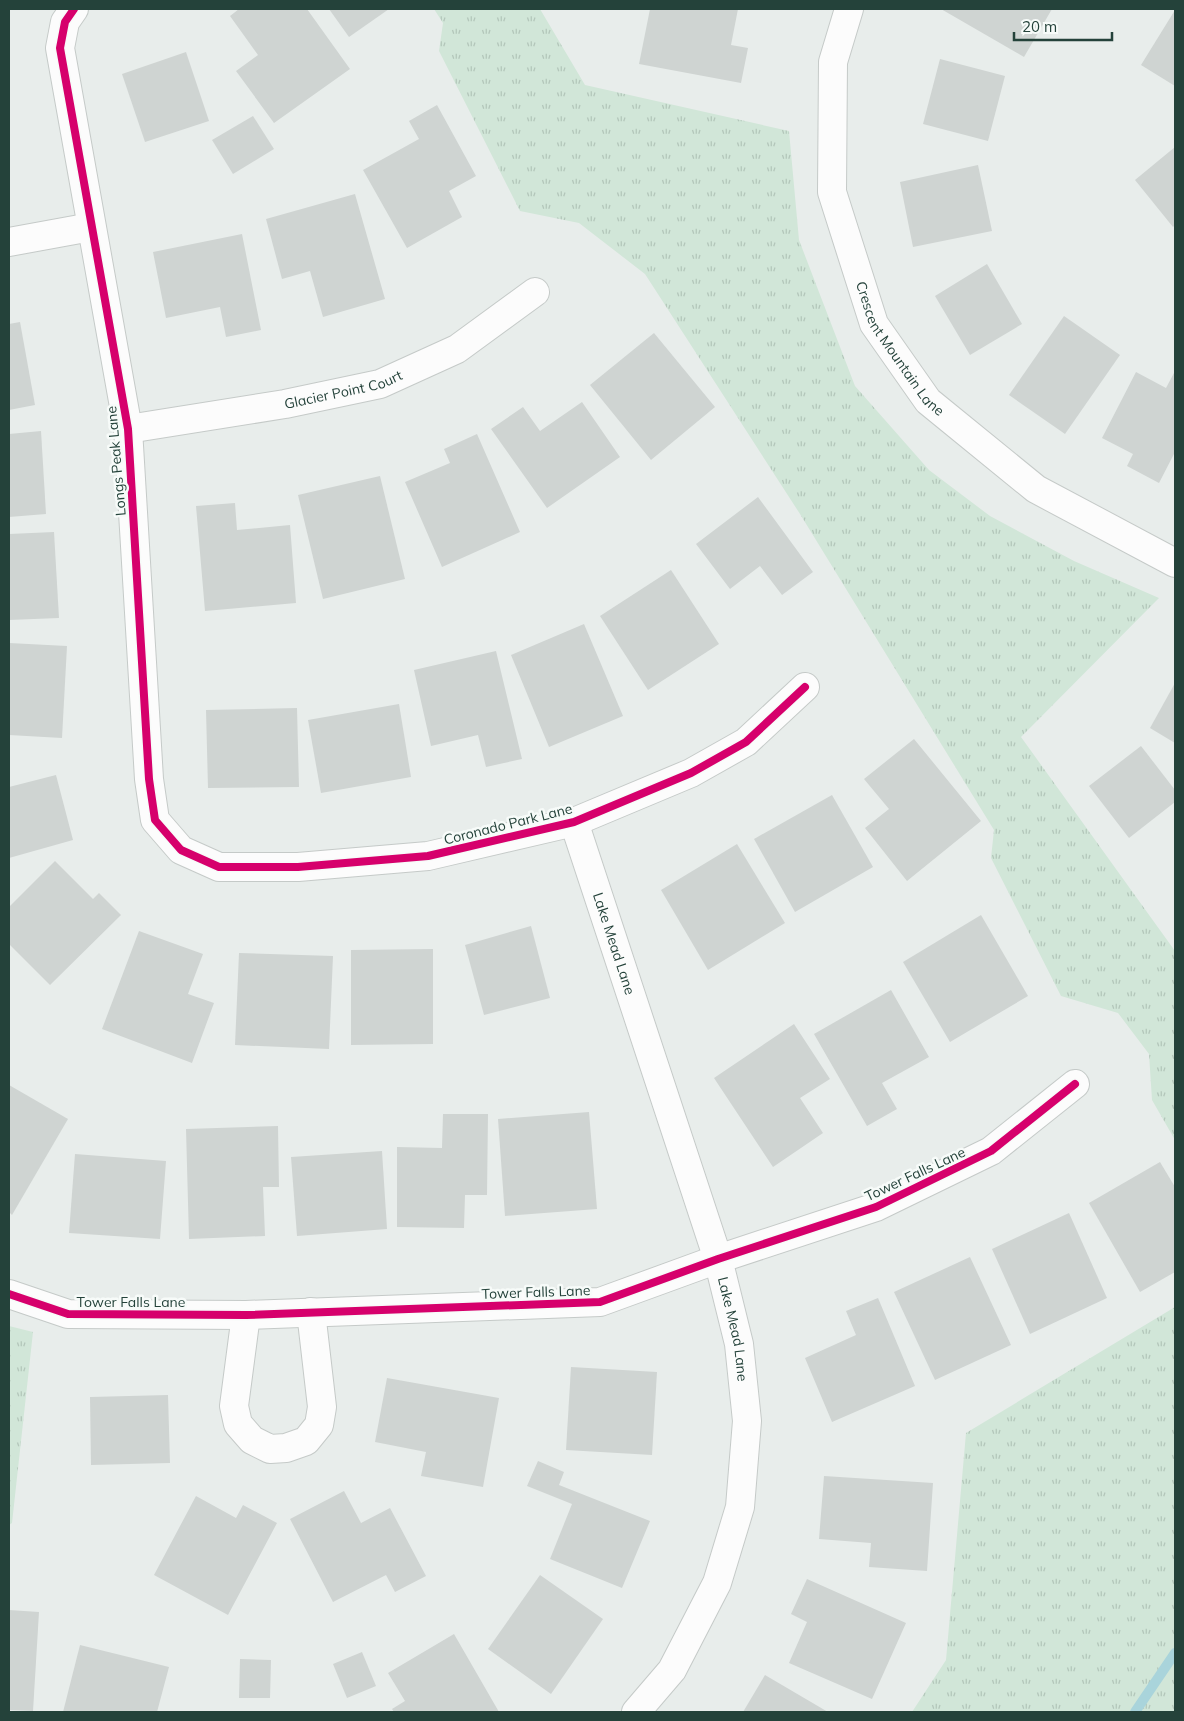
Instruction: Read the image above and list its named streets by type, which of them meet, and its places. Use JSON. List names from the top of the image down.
{
  "streets": {
    "street": [
      "Crescent Mountain Lane",
      "Glacier Point Court",
      "Longs Peak Lane",
      "Coronado Park Lane",
      "Lake Mead Lane",
      "Tower Falls Lane"
    ]
  },
  "crossings": [
    ["Glacier Point Court", "Longs Peak Lane"],
    ["Longs Peak Lane", "Coronado Park Lane"],
    ["Coronado Park Lane", "Lake Mead Lane"],
    ["Lake Mead Lane", "Tower Falls Lane"]
  ],
  "scale_bar": "20 m"
}
